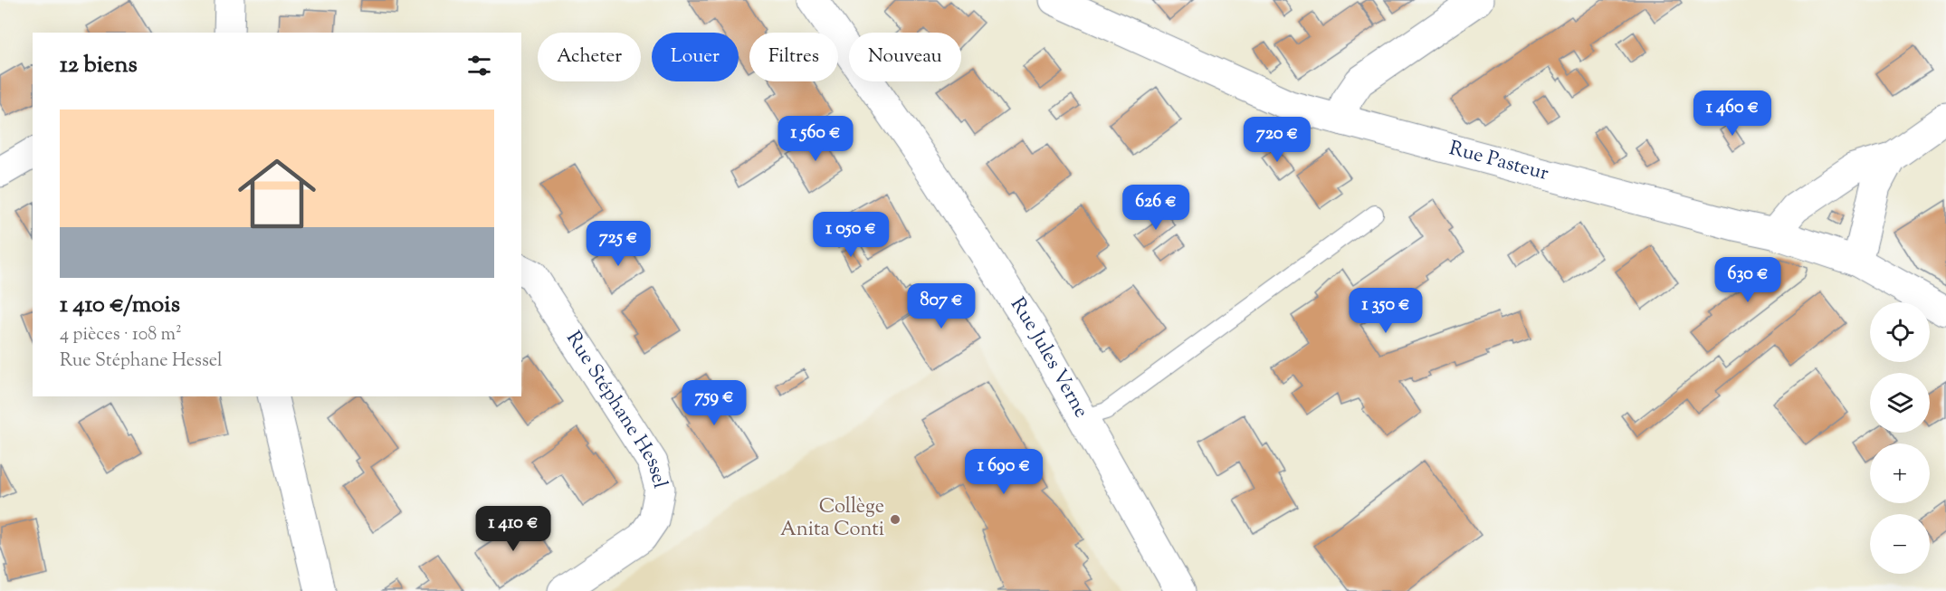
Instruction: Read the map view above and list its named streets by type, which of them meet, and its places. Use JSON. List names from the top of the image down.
{
  "streets": {
    "street": ["Rue Pasteur", "Rue Jules Verne", "Rue Stéphane Hessel"]
  },
  "places": ["Collège Anita Conti"],
  "page": {
    "chip": [
      "Acheter",
      "Louer",
      "Filtres",
      "Nouveau"
    ],
    "heading": "12 biens",
    "price": [
      "1 460 €",
      "1 560 €",
      "720 €",
      "626 €",
      "1 050 €",
      "725 €",
      "630 €",
      "807 €",
      "1 350 €",
      "759 €",
      "1 690 €",
      "1 410 €"
    ],
    "list": [
      {
        "name": "1 410 €/mois",
        "note": "4 pièces · 108 m² · Rue Stéphane Hessel"
      }
    ],
    "map_buttons": ["+", "−"]
  }
}
